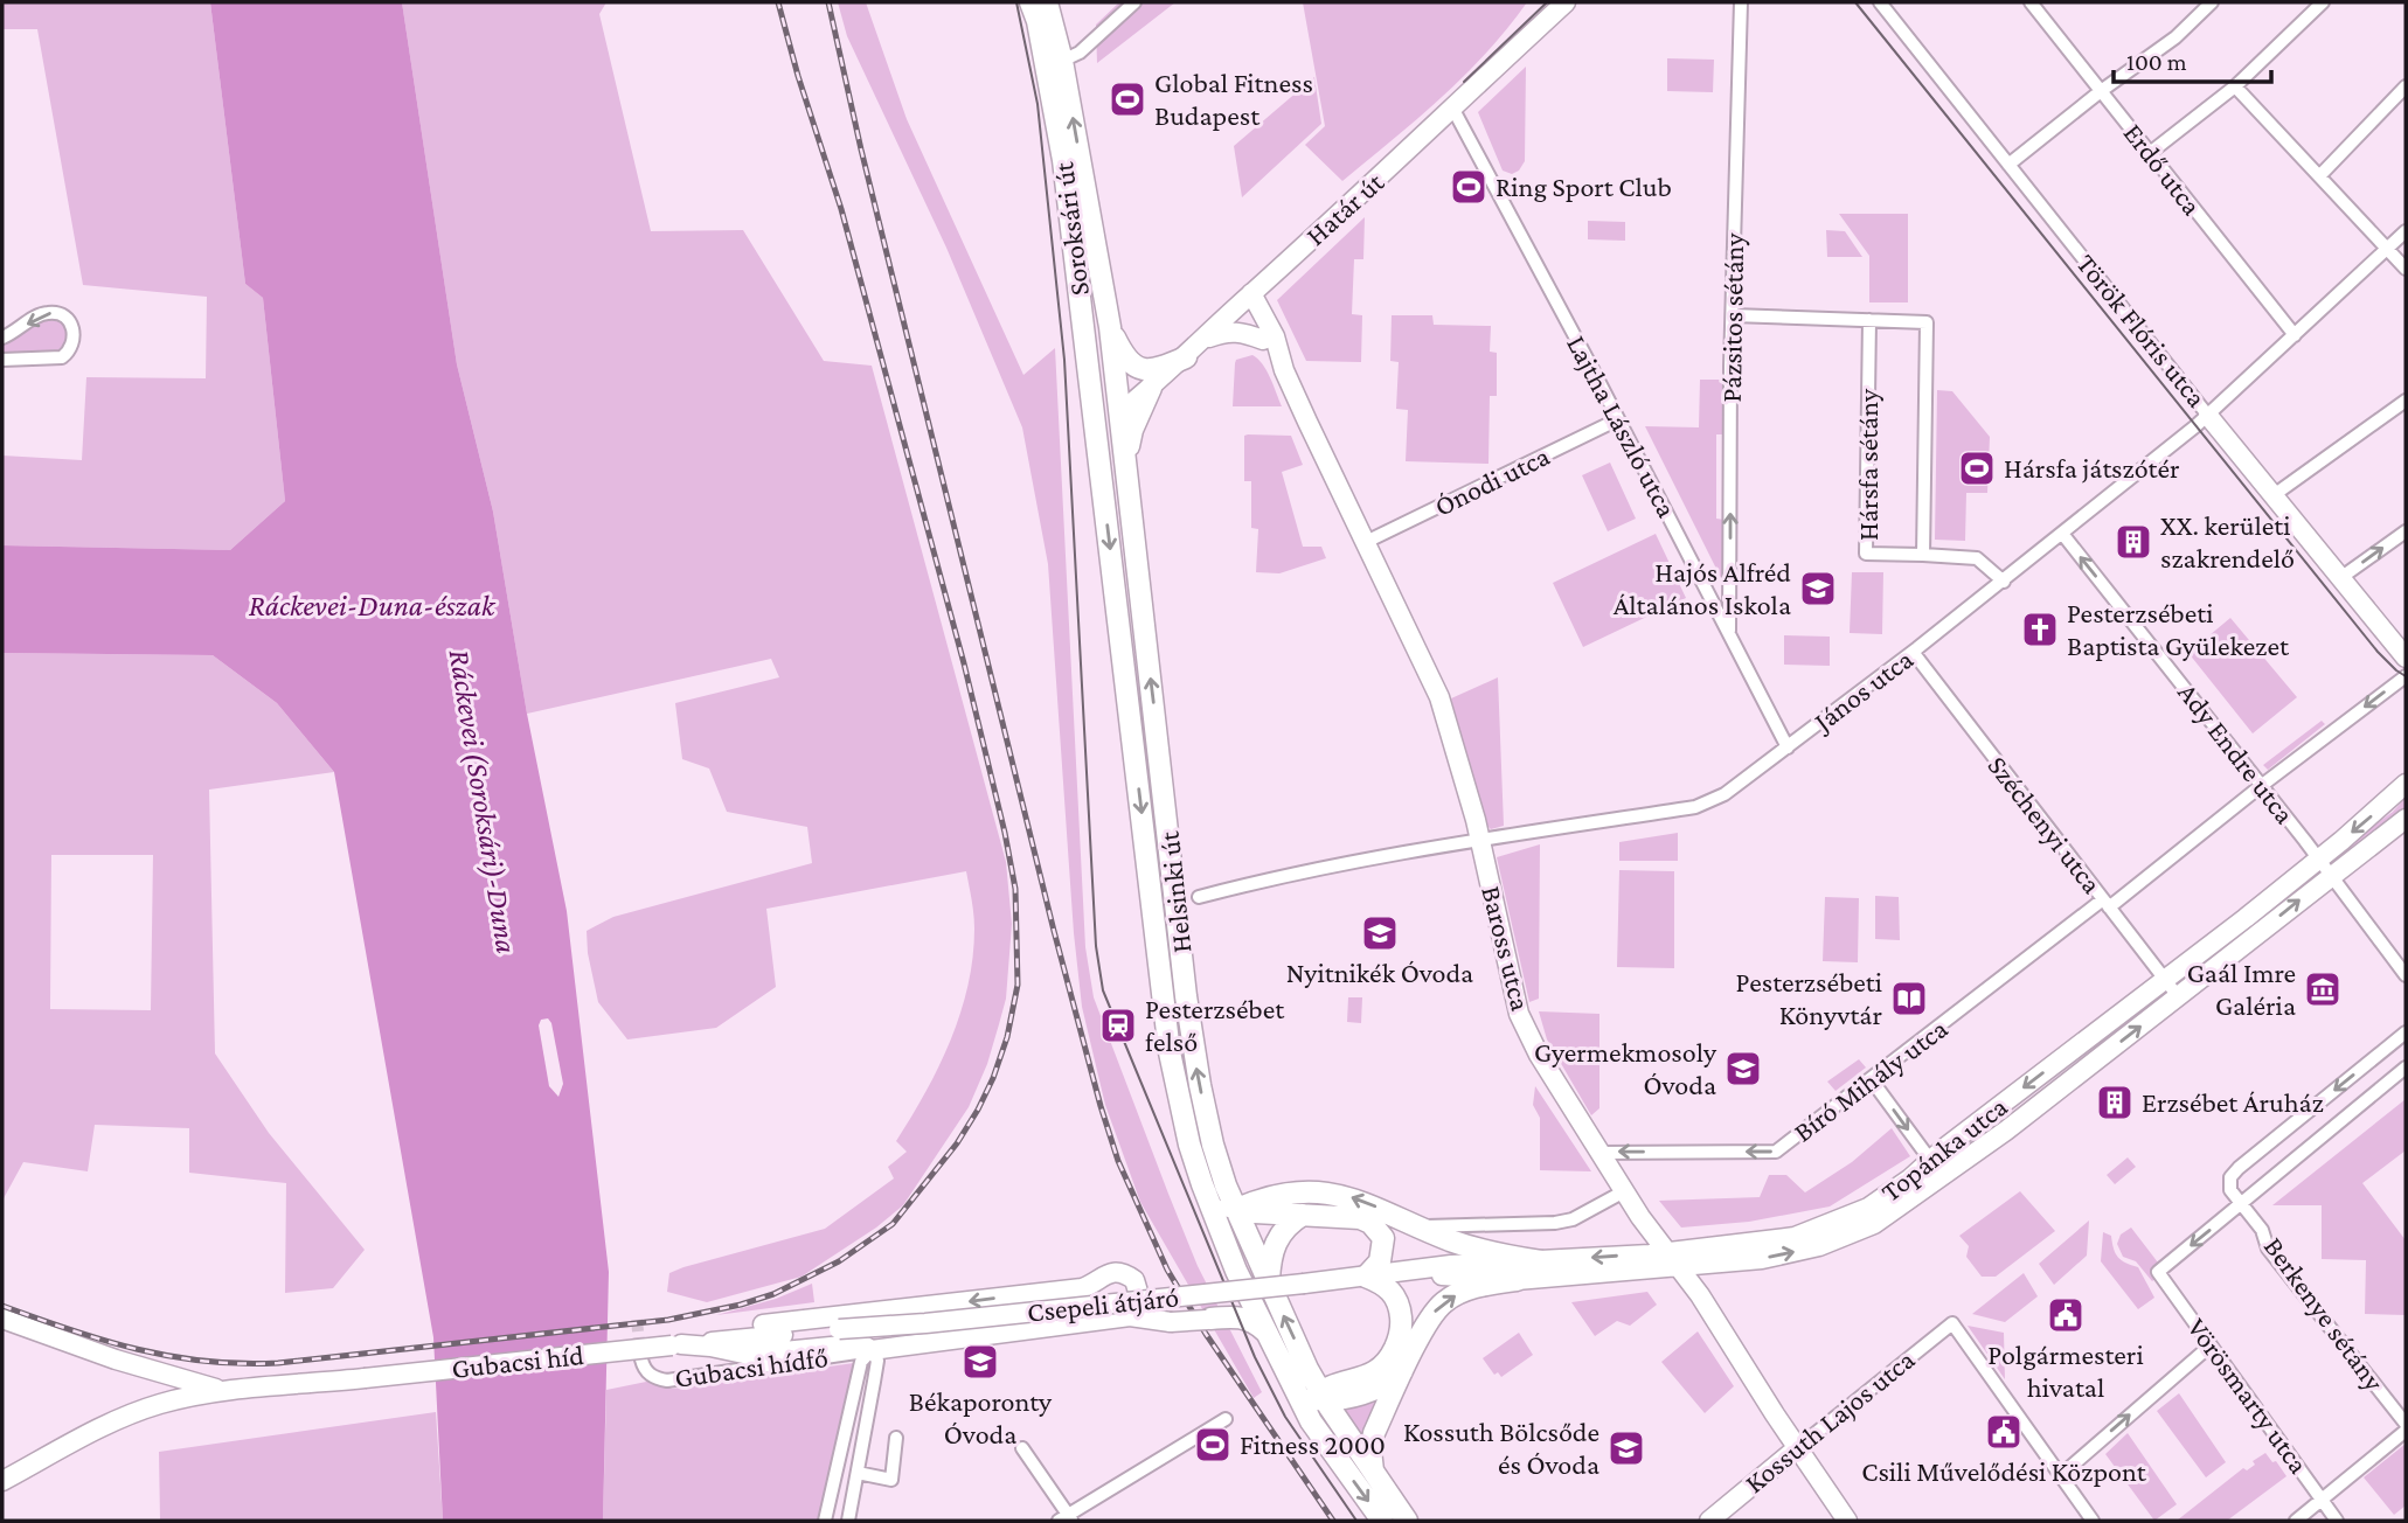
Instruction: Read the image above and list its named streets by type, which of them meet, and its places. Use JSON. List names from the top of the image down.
{
  "streets": {
    "main road": ["Soroksári út", "Helsinki út"],
    "street": [
      "Erdő utca",
      "Határ út",
      "Pázsitos sétány",
      "Török Flóris utca",
      "Lajtha László utca",
      "Hársfa sétány",
      "Ónodi utca",
      "János utca",
      "Ady Endre utca",
      "Széchenyi utca",
      "Baross utca",
      "Bíró Mihály utca",
      "Topánka utca",
      "Csepeli átjáró",
      "Berkenye sétány",
      "Gubacsi híd",
      "Gubacsi hídfő",
      "Vörösmarty utca",
      "Kossuth Lajos utca"
    ]
  },
  "crossings": [
    ["Erdő utca", "János utca"],
    ["Határ út", "Soroksári út"],
    ["Határ út", "Lajtha László utca"],
    ["Határ út", "Helsinki út"],
    ["Határ út", "Baross utca"],
    ["Soroksári út", "Helsinki út"],
    ["Pázsitos sétány", "Lajtha László utca"],
    ["Pázsitos sétány", "Hársfa sétány"],
    ["Török Flóris utca", "János utca"],
    ["Lajtha László utca", "Ónodi utca"],
    ["Lajtha László utca", "János utca"],
    ["Hársfa sétány", "János utca"],
    ["Ónodi utca", "Baross utca"],
    ["János utca", "Ady Endre utca"],
    ["János utca", "Széchenyi utca"],
    ["János utca", "Baross utca"],
    ["Ady Endre utca", "Bíró Mihály utca"],
    ["Ady Endre utca", "Topánka utca"],
    ["Széchenyi utca", "Bíró Mihály utca"],
    ["Széchenyi utca", "Topánka utca"],
    ["Baross utca", "Bíró Mihály utca"],
    ["Baross utca", "Topánka utca"],
    ["Baross utca", "Kossuth Lajos utca"],
    ["Topánka utca", "Csepeli átjáró"],
    ["Csepeli átjáró", "Gubacsi híd"],
    ["Berkenye sétány", "Vörösmarty utca"]
  ],
  "one_way": ["Pázsitos sétány", "Ady Endre utca", "Bíró Mihály utca"],
  "water": ["Ráckevei-Duna-észak", "Ráckevei (Soroksári)-Duna"],
  "places": {
    "sports": [
      "Global Fitness Budapest",
      "Ring Sport Club",
      "Hársfa játszótér",
      "Fitness 2000"
    ],
    "building": ["XX. kerületi szakrendelő", "Erzsébet Áruház"],
    "school or university": [
      "Hajós Alfréd Általános Iskola",
      "Nyitnikék Óvoda",
      "Gyermekmosoly Óvoda",
      "Békaporonty Óvoda",
      "Kossuth Bölcsőde és Óvoda"
    ],
    "church": ["Pesterzsébeti Baptista Gyülekezet"],
    "museum": ["Gaál Imre Galéria"],
    "library": ["Pesterzsébeti Könyvtár"],
    "station": ["Pesterzsébet felső"],
    "public building": ["Polgármesteri hivatal", "Csili Művelődési Központ"]
  },
  "scale_bar": "100 m"
}
